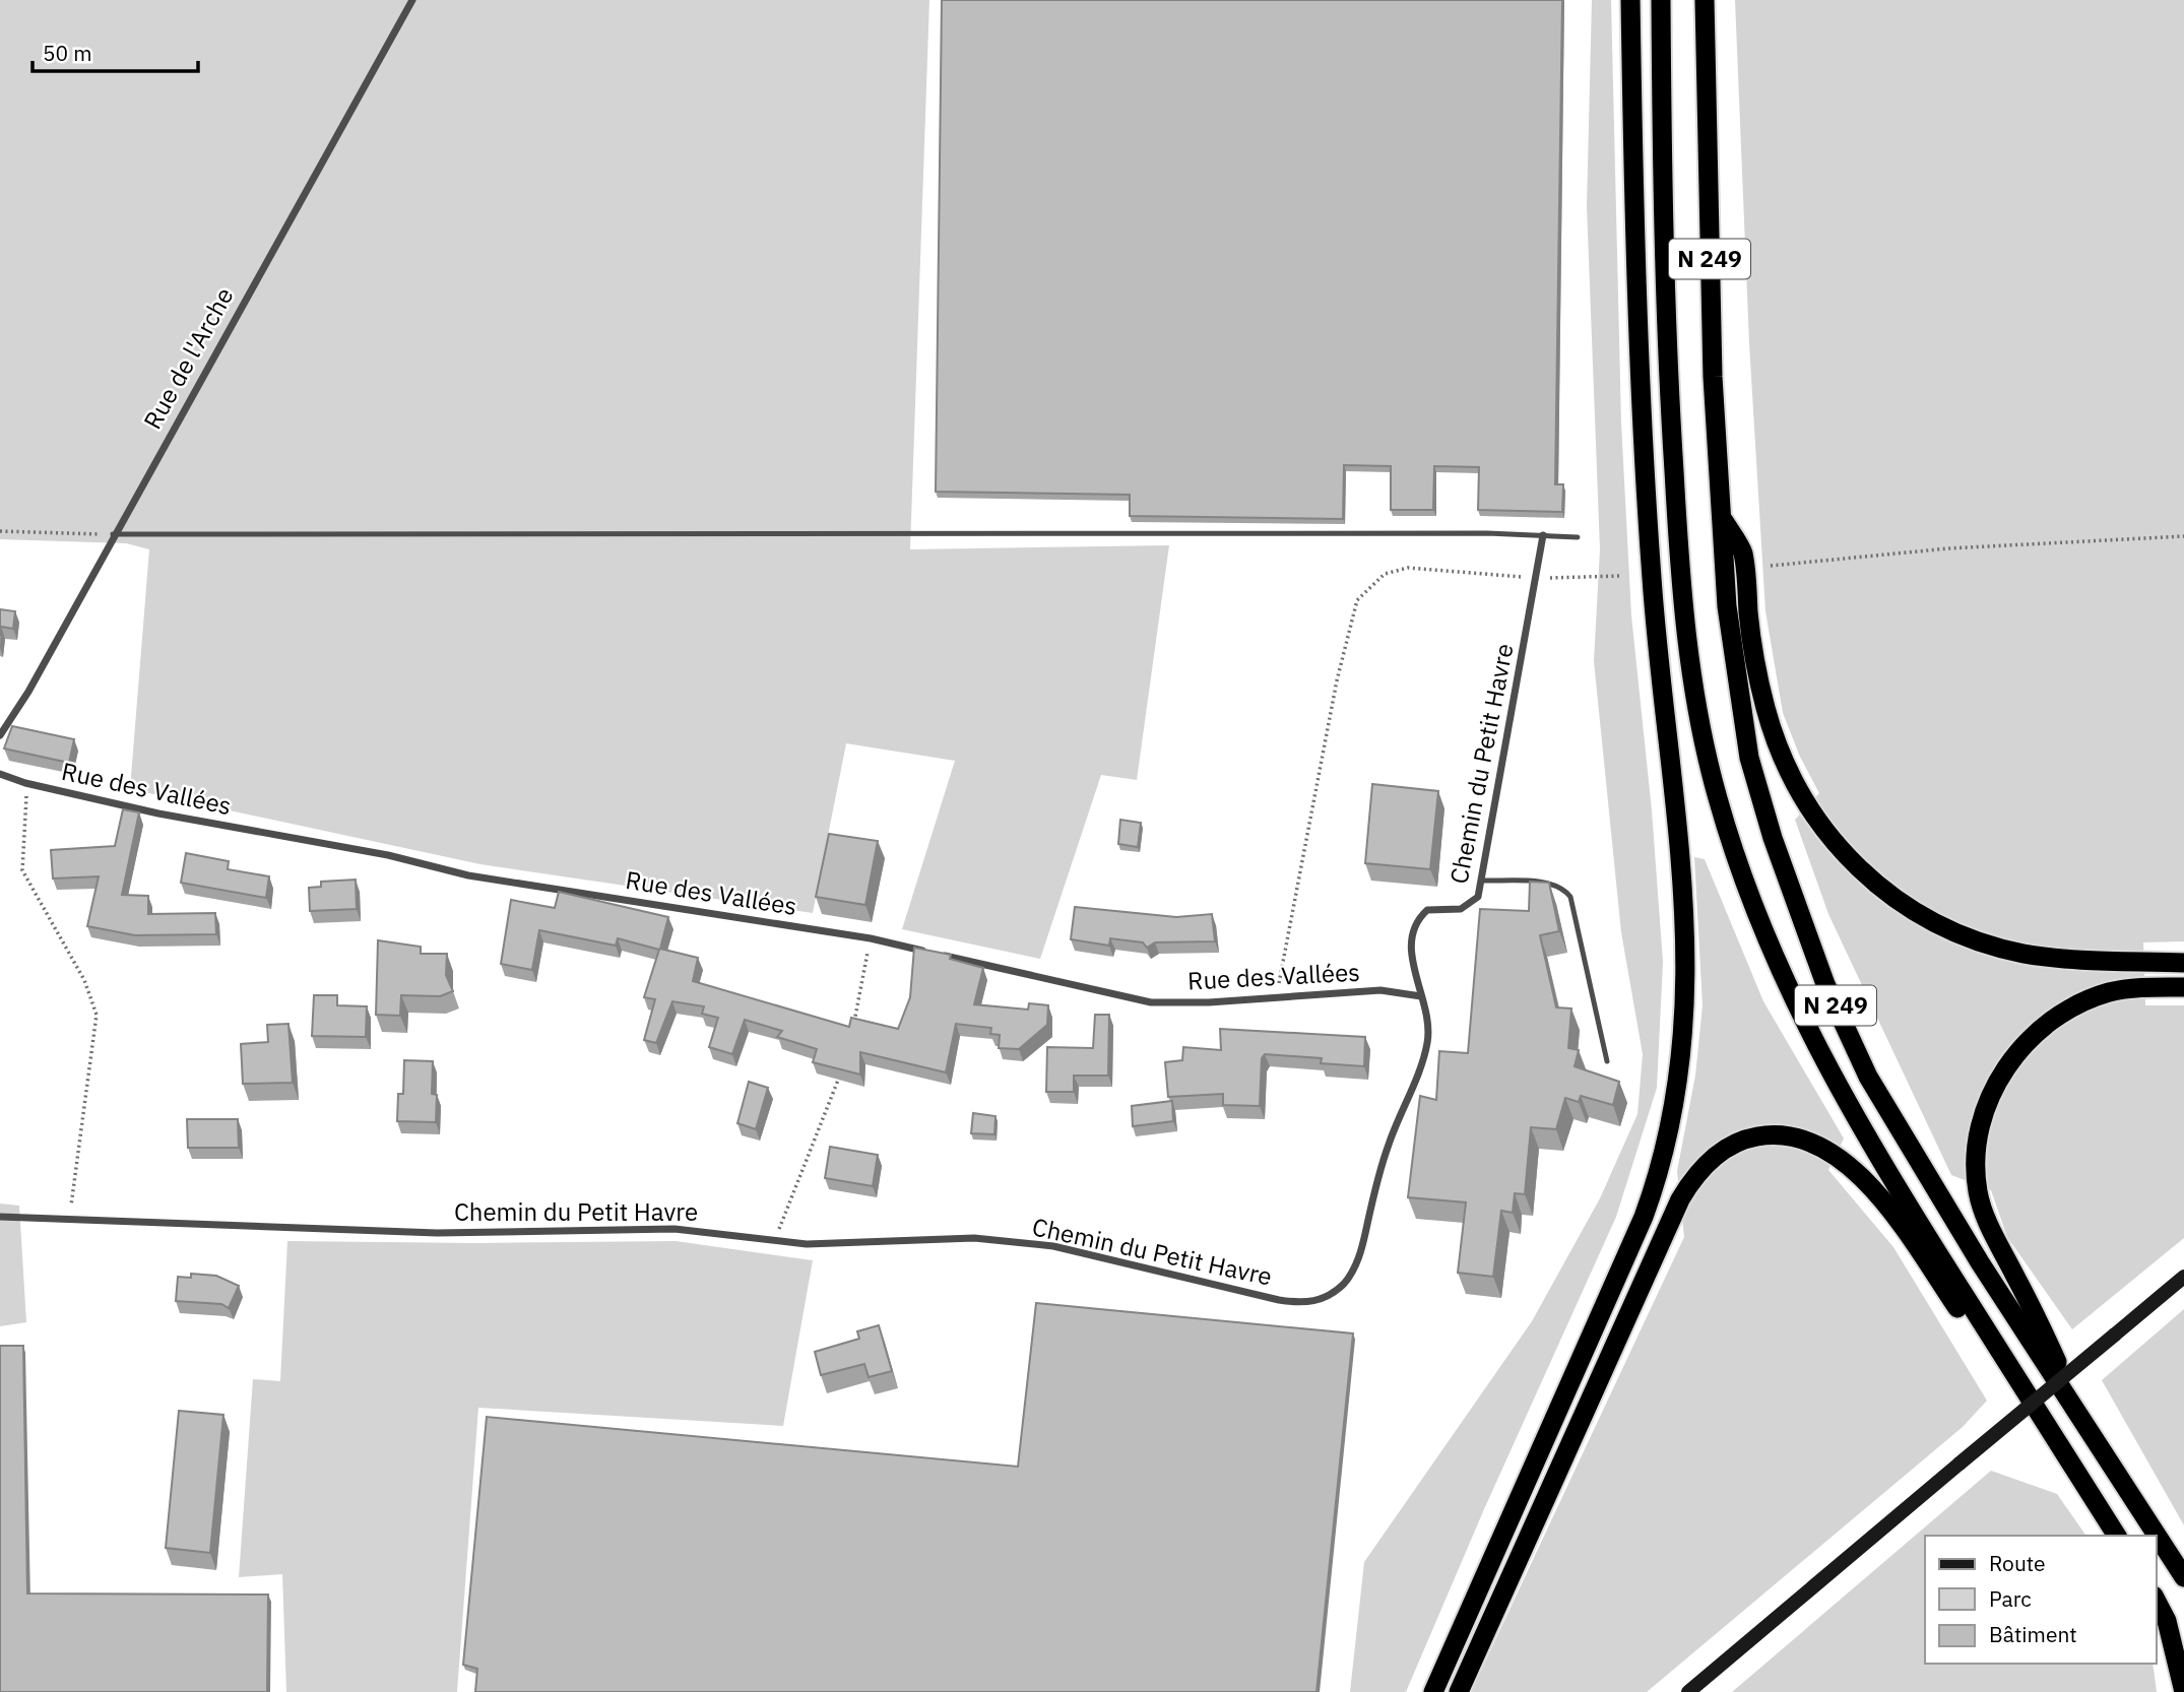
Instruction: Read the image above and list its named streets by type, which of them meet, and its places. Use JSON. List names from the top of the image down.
{
  "streets": {
    "highway": ["N 249"],
    "street": ["Rue de l'Arche", "Chemin du Petit Havre", "Rue des Vallées"]
  },
  "crossings": [
    ["Chemin du Petit Havre", "Rue des Vallées"]
  ],
  "legend": ["Route", "Parc", "Bâtiment"],
  "scale_bar": "50 m"
}
